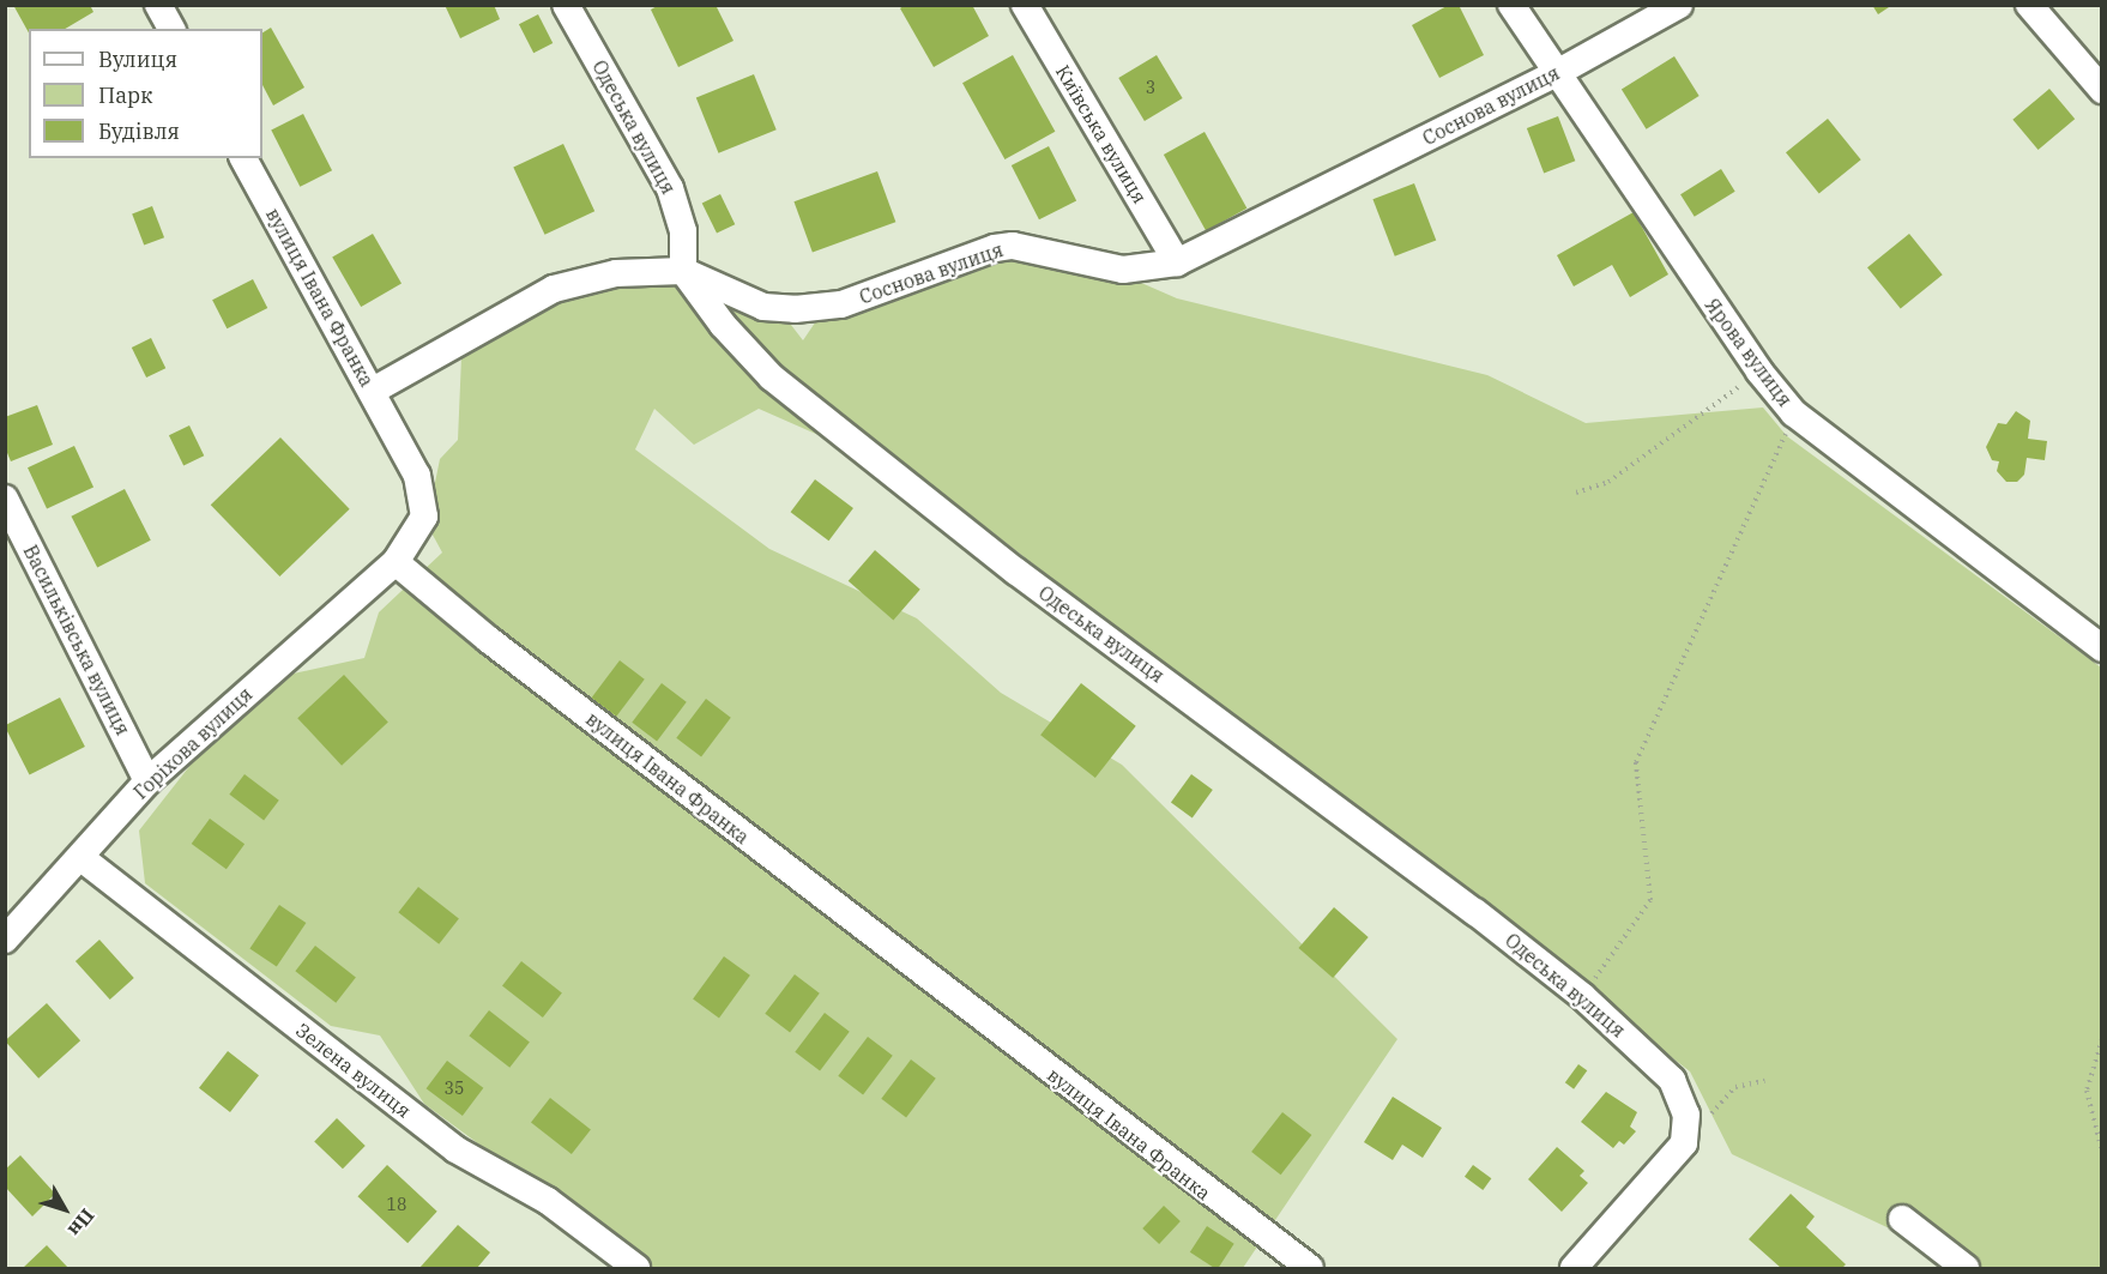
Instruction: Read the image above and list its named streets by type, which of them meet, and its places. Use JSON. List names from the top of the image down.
{
  "streets": {
    "street": [
      "Соснова вулиця",
      "Одеська вулиця",
      "Київська вулиця",
      "вулиця Івана Франка",
      "Ярова вулиця",
      "Васильківська вулиця",
      "Горіхова вулиця",
      "Зелена вулиця"
    ]
  },
  "crossings": [
    ["Соснова вулиця", "Одеська вулиця"],
    ["Соснова вулиця", "Київська вулиця"],
    ["Соснова вулиця", "вулиця Івана Франка"],
    ["Соснова вулиця", "Ярова вулиця"],
    ["вулиця Івана Франка", "Горіхова вулиця"],
    ["Васильківська вулиця", "Горіхова вулиця"],
    ["Горіхова вулиця", "Зелена вулиця"]
  ],
  "house_numbers": ["3", "35", "18"],
  "legend": ["Вулиця", "Парк", "Будівля"],
  "north": "bottom right"
}
